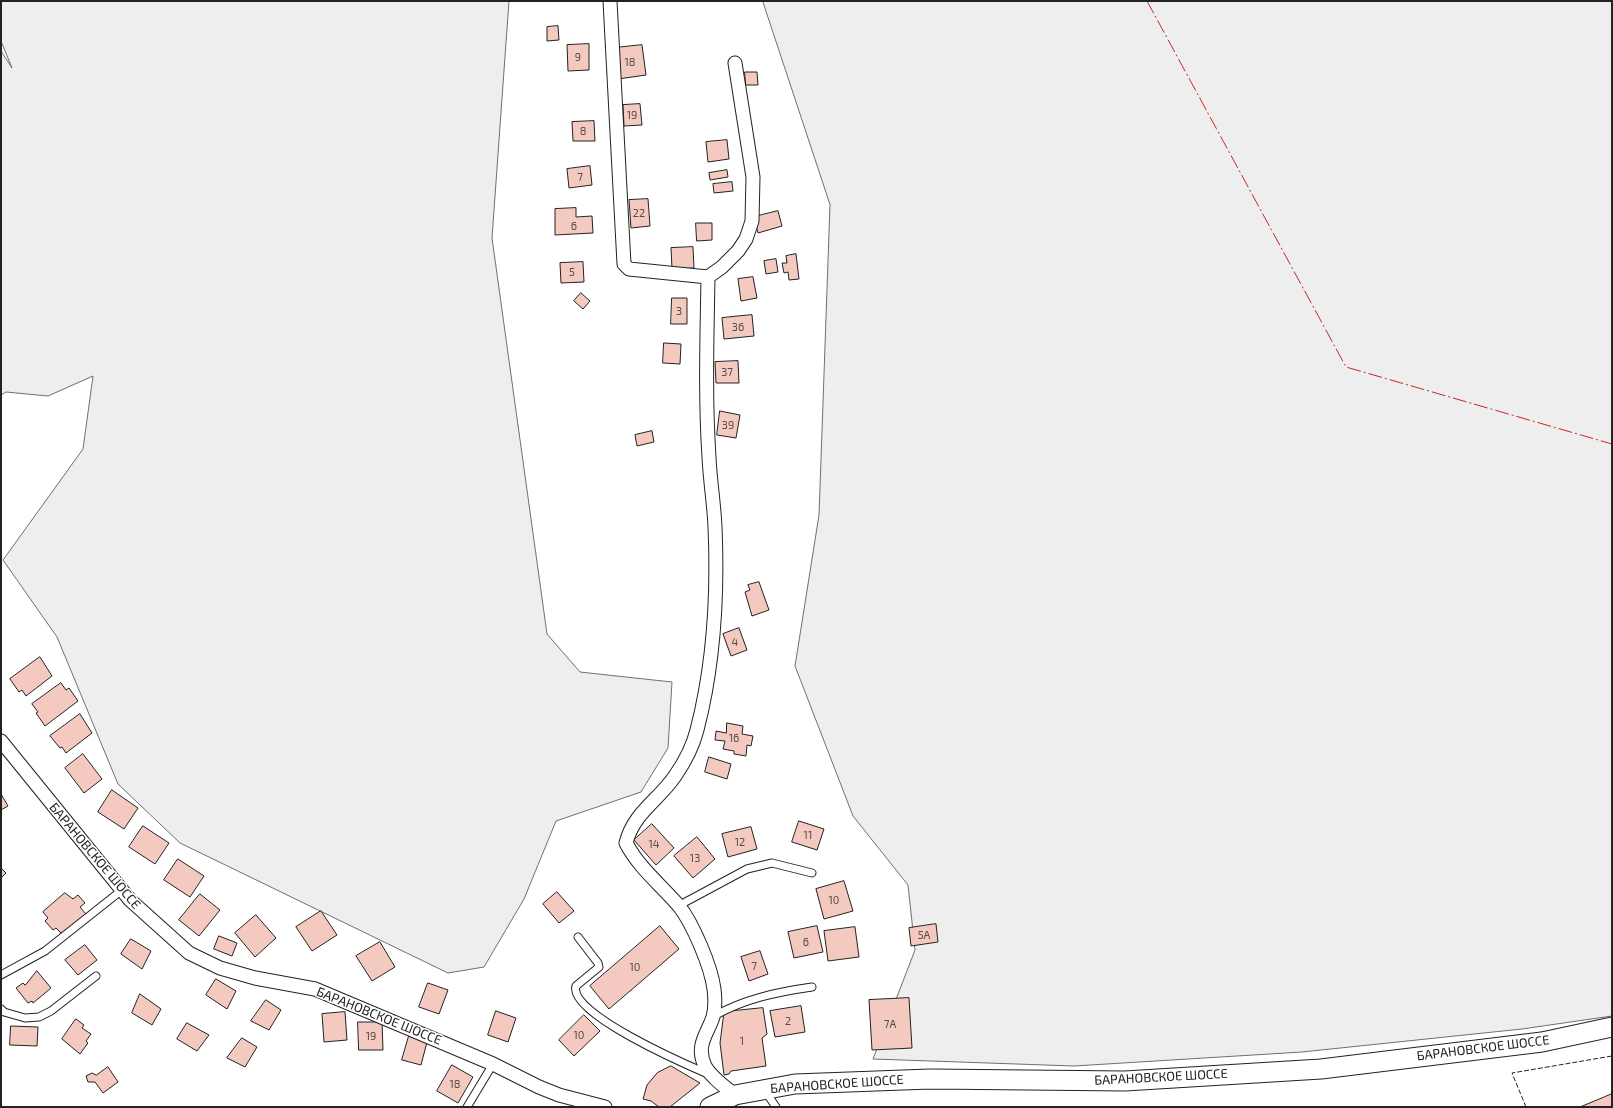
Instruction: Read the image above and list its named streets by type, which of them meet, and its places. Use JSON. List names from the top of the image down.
{
  "streets": {
    "main road": ["БАРАНОВСКОЕ ШОССЕ"]
  },
  "house_numbers": [
    "9",
    "18",
    "19",
    "8",
    "7",
    "22",
    "6",
    "5",
    "3",
    "36",
    "37",
    "39",
    "4",
    "16",
    "11",
    "12",
    "14",
    "13",
    "10",
    "5А",
    "6",
    "7",
    "10",
    "2",
    "7А",
    "10",
    "19",
    "1",
    "18"
  ]
}
